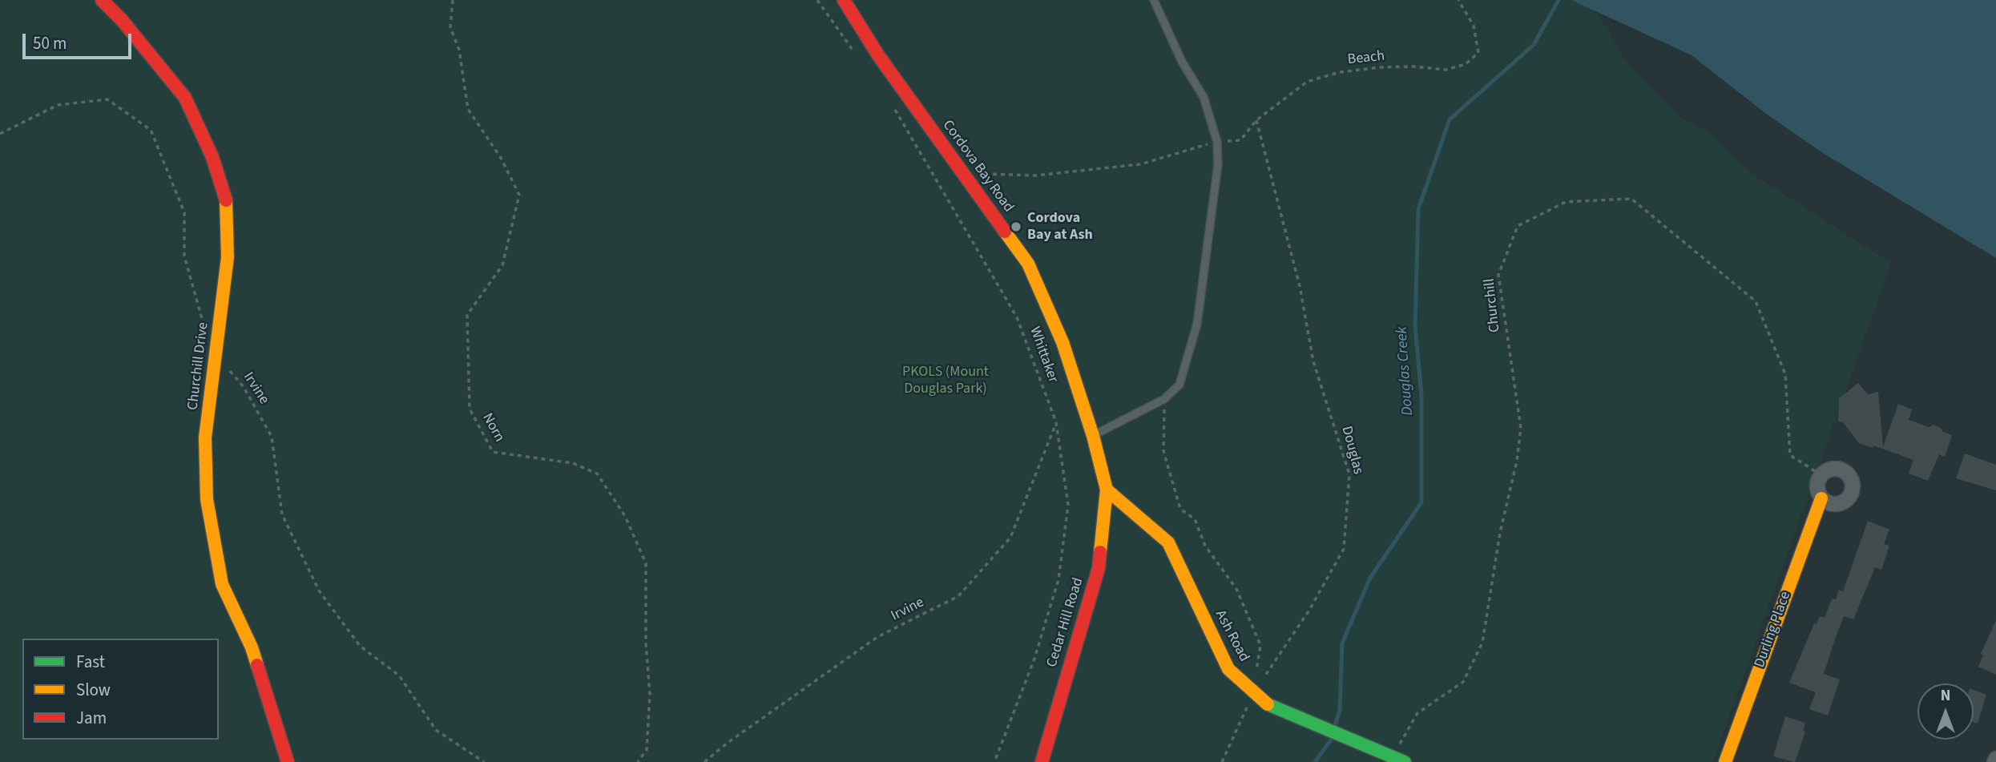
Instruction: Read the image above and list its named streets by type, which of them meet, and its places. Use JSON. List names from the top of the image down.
{
  "streets": {
    "main road": [
      "Cordova Bay Road",
      "Churchill Drive",
      "Cedar Hill Road",
      "Durling Place",
      "Ash Road"
    ],
    "path": [
      "Beach",
      "Churchill",
      "Whittaker",
      "Irvine",
      "Norn",
      "Douglas"
    ]
  },
  "crossings": [
    ["Beach", "Cordova Bay Road"],
    ["Beach", "Whittaker"],
    ["Beach", "Douglas"],
    ["Cordova Bay Road", "Cedar Hill Road"],
    ["Cordova Bay Road", "Ash Road"],
    ["Churchill", "Durling Place"],
    ["Churchill", "Ash Road"],
    ["Whittaker", "Irvine"],
    ["Churchill Drive", "Irvine"],
    ["Douglas", "Ash Road"],
    ["Cedar Hill Road", "Ash Road"]
  ],
  "water": ["Douglas Creek"],
  "parks": ["PKOLS (Mount Douglas Park)"],
  "places": ["Cordova Bay at Ash"],
  "legend": ["Fast", "Slow", "Jam"],
  "scale_bar": "50 m",
  "north": "top"
}
